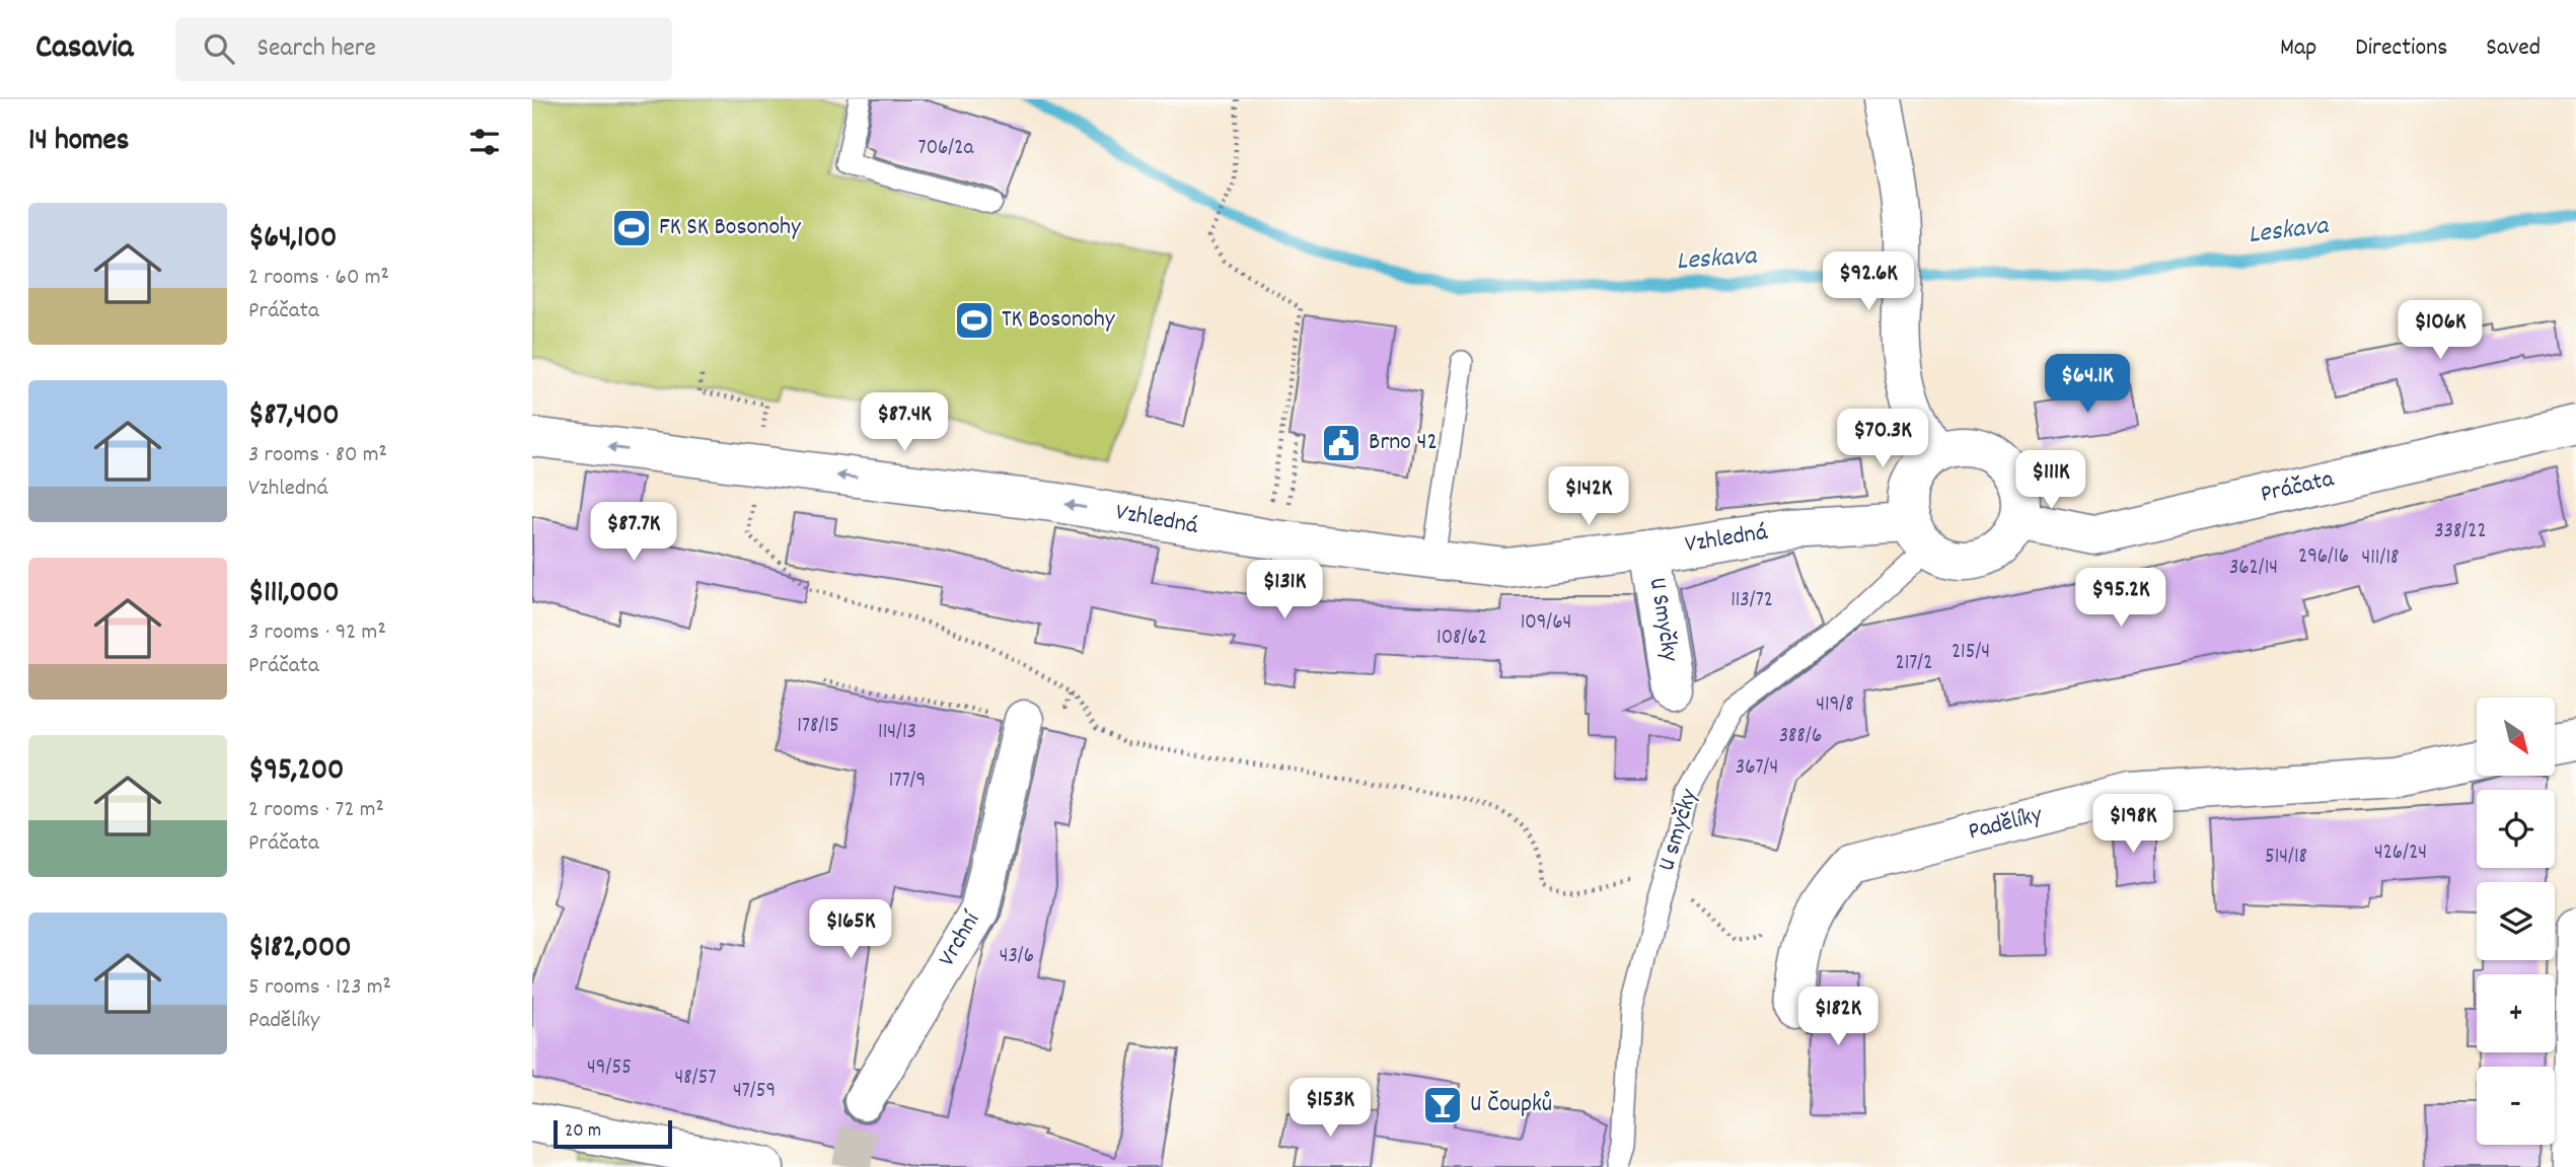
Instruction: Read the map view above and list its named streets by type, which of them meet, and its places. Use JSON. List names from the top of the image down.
{
  "streets": {
    "street": [
      "Práčata",
      "Vzhledná",
      "U Smyčky",
      "Padělíky",
      "Vrchní"
    ],
    "lane": ["U smyčky"]
  },
  "crossings": [
    ["Práčata", "Vzhledná"],
    ["Práčata", "U smyčky"],
    ["Vzhledná", "U Smyčky"],
    ["Vzhledná", "U smyčky"]
  ],
  "one_way": ["Vzhledná"],
  "water": ["Leskava"],
  "places": {
    "sports": ["FK SK Bosonohy", "TK Bosonohy"],
    "public building": ["Brno 42"],
    "bar": ["U Čoupků"]
  },
  "house_numbers": [
    "706/2a",
    "338/22",
    "296/16",
    "411/18",
    "362/14",
    "113/72",
    "109/64",
    "108/62",
    "215/4",
    "217/2",
    "419/8",
    "178/15",
    "114/13",
    "388/6",
    "367/4",
    "177/9",
    "426/24",
    "514/18",
    "43/6",
    "49/55",
    "48/57",
    "47/59"
  ],
  "scale_bar": "20 m",
  "north": "bottom right",
  "page": {
    "header": "Casavia",
    "search": "Search here",
    "nav": ["Map", "Directions", "Saved"],
    "heading": "14 homes",
    "list": [
      {
        "name": "$64,100",
        "note": "2 rooms · 60 m² · Práčata"
      },
      {
        "name": "$87,400",
        "note": "3 rooms · 80 m² · Vzhledná"
      },
      {
        "name": "$111,000",
        "note": "3 rooms · 92 m² · Práčata"
      },
      {
        "name": "$95,200",
        "note": "2 rooms · 72 m² · Práčata"
      },
      {
        "name": "$182,000",
        "note": "5 rooms · 123 m² · Padělíky"
      }
    ],
    "price": [
      "$92.6K",
      "$106K",
      "$64.1K",
      "$87.4K",
      "$70.3K",
      "$111K",
      "$142K",
      "$87.7K",
      "$131K",
      "$95.2K",
      "$198K",
      "$165K",
      "$182K",
      "$153K"
    ],
    "map_buttons": ["+", "−"],
    "scale": "20 m"
  }
}
